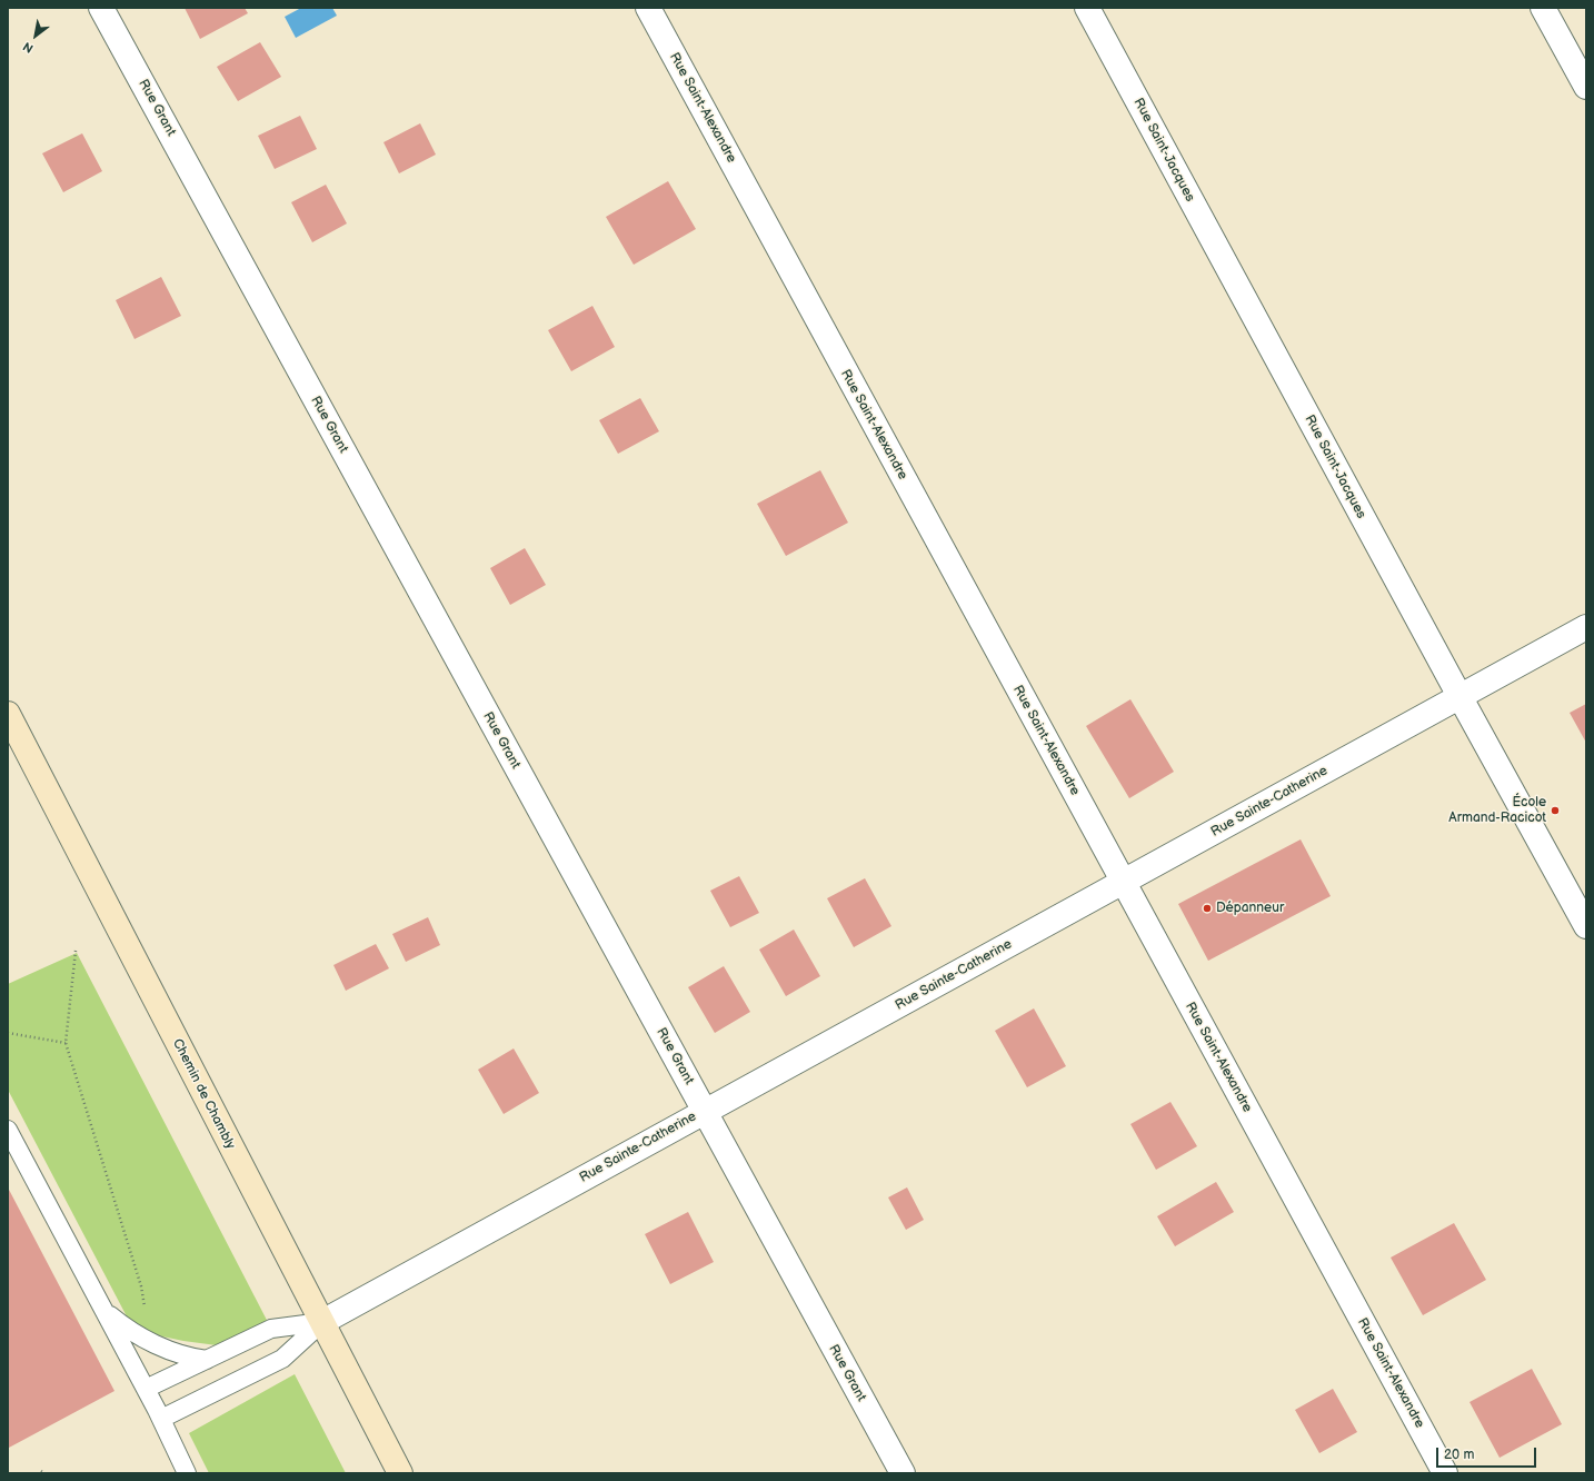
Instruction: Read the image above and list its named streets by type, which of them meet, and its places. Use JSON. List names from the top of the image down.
{
  "streets": {
    "main road": ["Chemin de Chambly"],
    "street": [
      "Rue Grant",
      "Rue Saint-Alexandre",
      "Rue Saint-Jacques",
      "Rue Sainte-Catherine"
    ]
  },
  "crossings": [
    ["Rue Grant", "Rue Sainte-Catherine"],
    ["Rue Saint-Alexandre", "Rue Sainte-Catherine"],
    ["Rue Saint-Jacques", "Rue Sainte-Catherine"],
    ["Rue Sainte-Catherine", "Chemin de Chambly"]
  ],
  "places": ["École Armand-Racicot", "Dépanneur"],
  "scale_bar": "20 m",
  "north": "bottom left"
}
